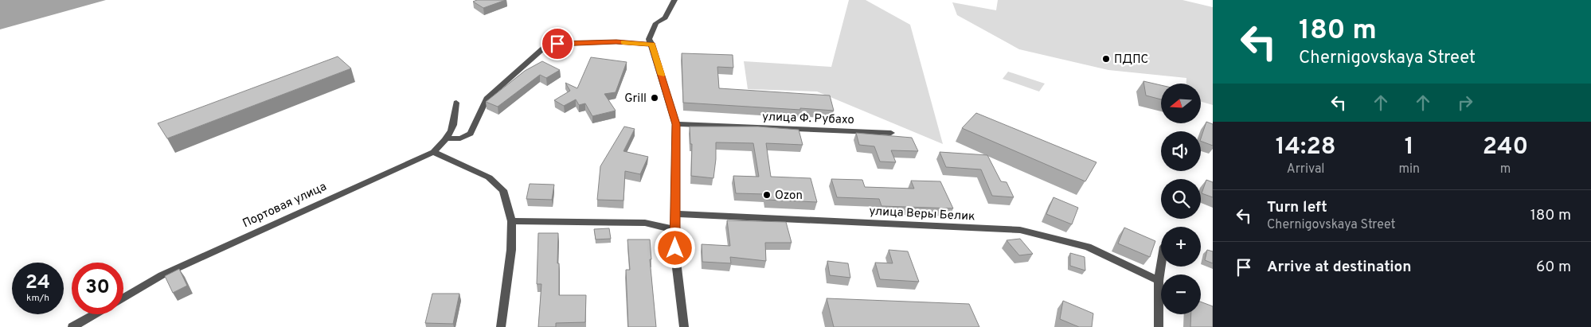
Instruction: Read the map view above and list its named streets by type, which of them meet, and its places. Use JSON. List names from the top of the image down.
{
  "streets": {
    "street": ["улица Ф. Рубахо", "Портовая улица", "улица Веры Белик"]
  },
  "places": ["ПДПС", "Grill", "Ozon"],
  "north": "left",
  "page": {
    "turn": ["180 m", "Chernigovskaya Street"],
    "map_buttons": ["+", "−"],
    "eta": [
      "14:28",
      "Arrival",
      "1",
      "min",
      "240",
      "m"
    ],
    "list": [
      {
        "name": "Turn left",
        "note": "Chernigovskaya Street",
        "value": "180 m"
      },
      {
        "name": "Arrive at destination",
        "value": "60 m"
      }
    ],
    "speed": "24 km/h",
    "limit": "30"
  }
}
